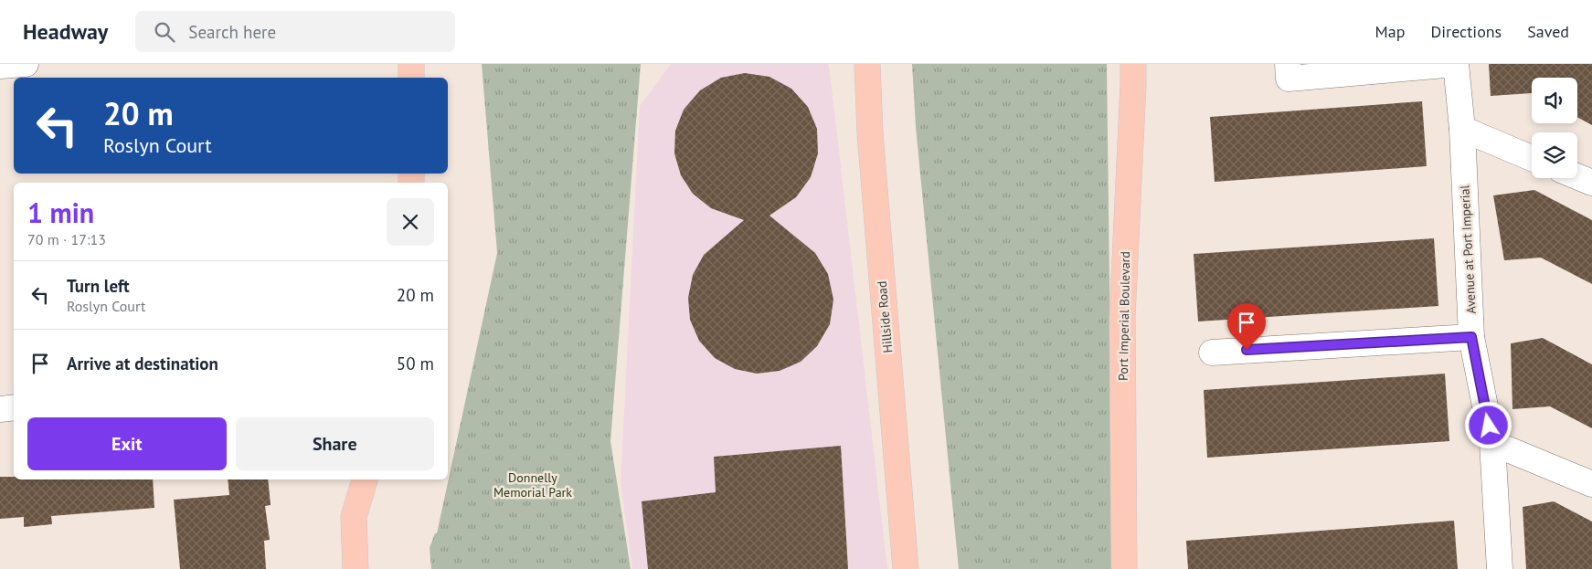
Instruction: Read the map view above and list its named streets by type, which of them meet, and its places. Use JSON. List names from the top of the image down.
{
  "streets": {
    "main road": ["Port Imperial Boulevard", "Hillside Road"],
    "street": ["Avenue at Port Imperial"]
  },
  "parks": ["Donnelly Memorial Park"],
  "page": {
    "header": "Headway",
    "search": "Search here",
    "nav": ["Map", "Directions", "Saved"],
    "turn": ["20 m", "Roslyn Court"],
    "heading": ["1 min", "70 m · 17:13"],
    "list": [
      {
        "name": "Turn left",
        "note": "Roslyn Court",
        "value": "20 m"
      },
      {
        "name": "Arrive at destination",
        "value": "50 m"
      }
    ],
    "buttons": ["Exit", "Share"]
  }
}
